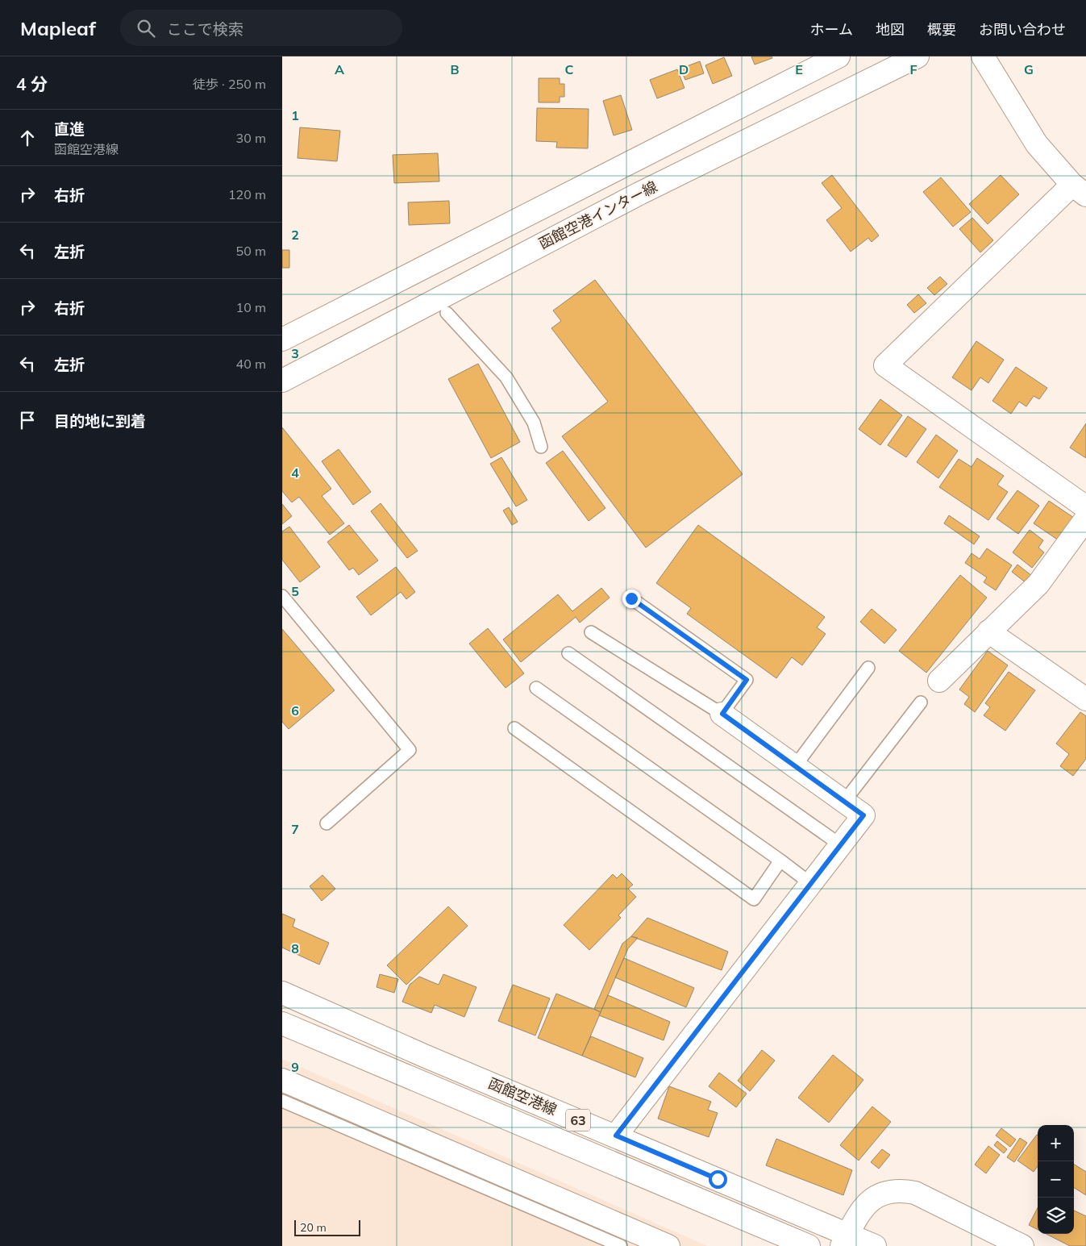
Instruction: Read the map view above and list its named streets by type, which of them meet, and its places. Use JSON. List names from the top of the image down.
{
  "streets": {
    "main road": ["函館空港インター線", "函館空港線", "63"]
  },
  "scale_bar": "20 m",
  "page": {
    "header": "Mapleaf",
    "search": "ここで検索",
    "nav": [
      "ホーム",
      "地図",
      "概要",
      "お問い合わせ"
    ],
    "heading": ["4 分", "徒歩 · 250 m"],
    "list": [
      ["直進", "函館空港線", "30 m"],
      ["右折", "120 m"],
      ["左折", "50 m"],
      ["右折", "10 m"],
      ["左折", "40 m"],
      "目的地に到着"
    ],
    "map_buttons": ["+", "−"],
    "scale": "20 m"
  },
  "grid": {
    "columns": [
      "A",
      "B",
      "C",
      "D",
      "E",
      "F",
      "G"
    ],
    "rows": [
      "1",
      "2",
      "3",
      "4",
      "5",
      "6",
      "7",
      "8",
      "9"
    ]
  }
}
